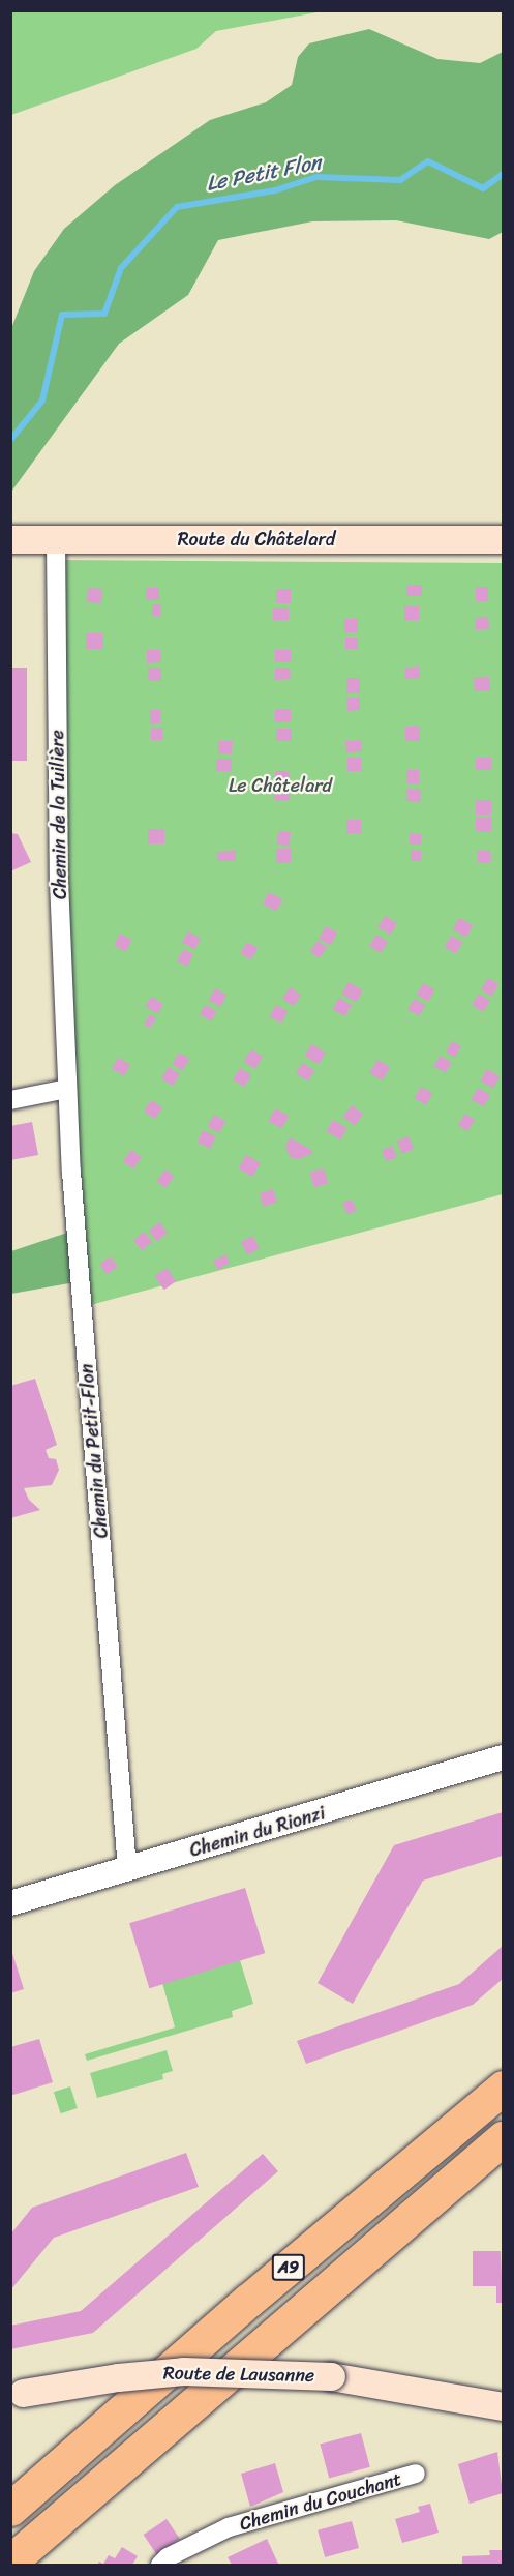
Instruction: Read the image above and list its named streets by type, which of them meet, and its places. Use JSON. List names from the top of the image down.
{
  "streets": {
    "highway": ["A9"],
    "main road": ["Route du Châtelard", "Route de Lausanne"],
    "street": [
      "Chemin de la Tuilière",
      "Chemin du Petit-Flon",
      "Chemin du Rionzi",
      "Chemin du Couchant"
    ]
  },
  "crossings": [
    ["Route du Châtelard", "Chemin de la Tuilière"],
    ["Chemin de la Tuilière", "Chemin du Petit-Flon"],
    ["Chemin du Petit-Flon", "Chemin du Rionzi"]
  ],
  "water": ["Le Petit Flon"],
  "parks": ["Le Châtelard"]
}
